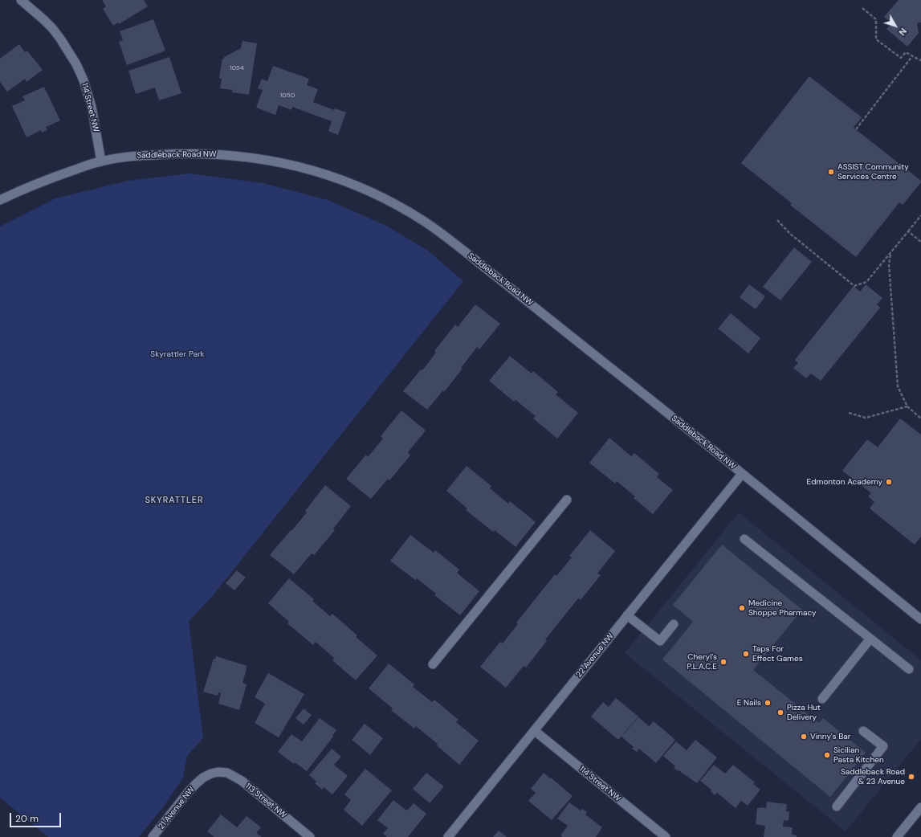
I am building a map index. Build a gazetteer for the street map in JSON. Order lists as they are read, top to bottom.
{
  "streets": {
    "street": [
      "114 Street NW",
      "Saddleback Road NW",
      "22 Avenue NW",
      "113 Street NW",
      "21 Avenue NW"
    ]
  },
  "crossings": [
    ["114 Street NW", "Saddleback Road NW"],
    ["114 Street NW", "22 Avenue NW"],
    ["Saddleback Road NW", "22 Avenue NW"],
    ["113 Street NW", "21 Avenue NW"]
  ],
  "districts": ["SKYRATTLER"],
  "parks": ["Skyrattler Park"],
  "places": [
    "ASSIST Community Services Centre",
    "Edmonton Academy",
    "Medicine Shoppe Pharmacy",
    "Taps For Effect Games",
    "Cheryl's P.L.A.C.E",
    "E Nails",
    "Pizza Hut Delivery",
    "Vinny's Bar",
    "Sicilian Pasta Kitchen",
    "Saddleback Road & 23 Avenue"
  ],
  "house_numbers": ["1054", "1050"],
  "scale_bar": "20 m",
  "north": "bottom right"
}
